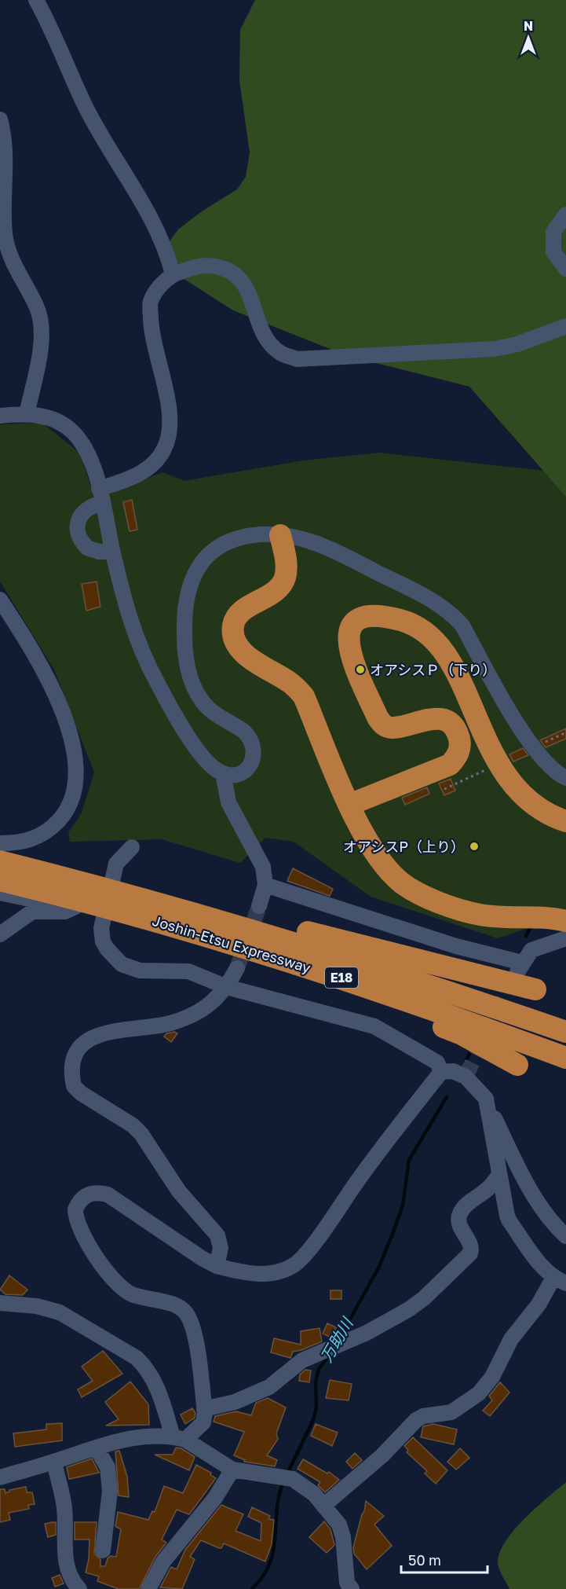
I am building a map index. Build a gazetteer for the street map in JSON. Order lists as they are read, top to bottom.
{
  "streets": {
    "highway": ["Joshin-Etsu Expressway", "E18"]
  },
  "water": ["万助川"],
  "places": ["オアシスＰ（下り）", "オアシスP（上り）"],
  "scale_bar": "50 m",
  "north": "top"
}
